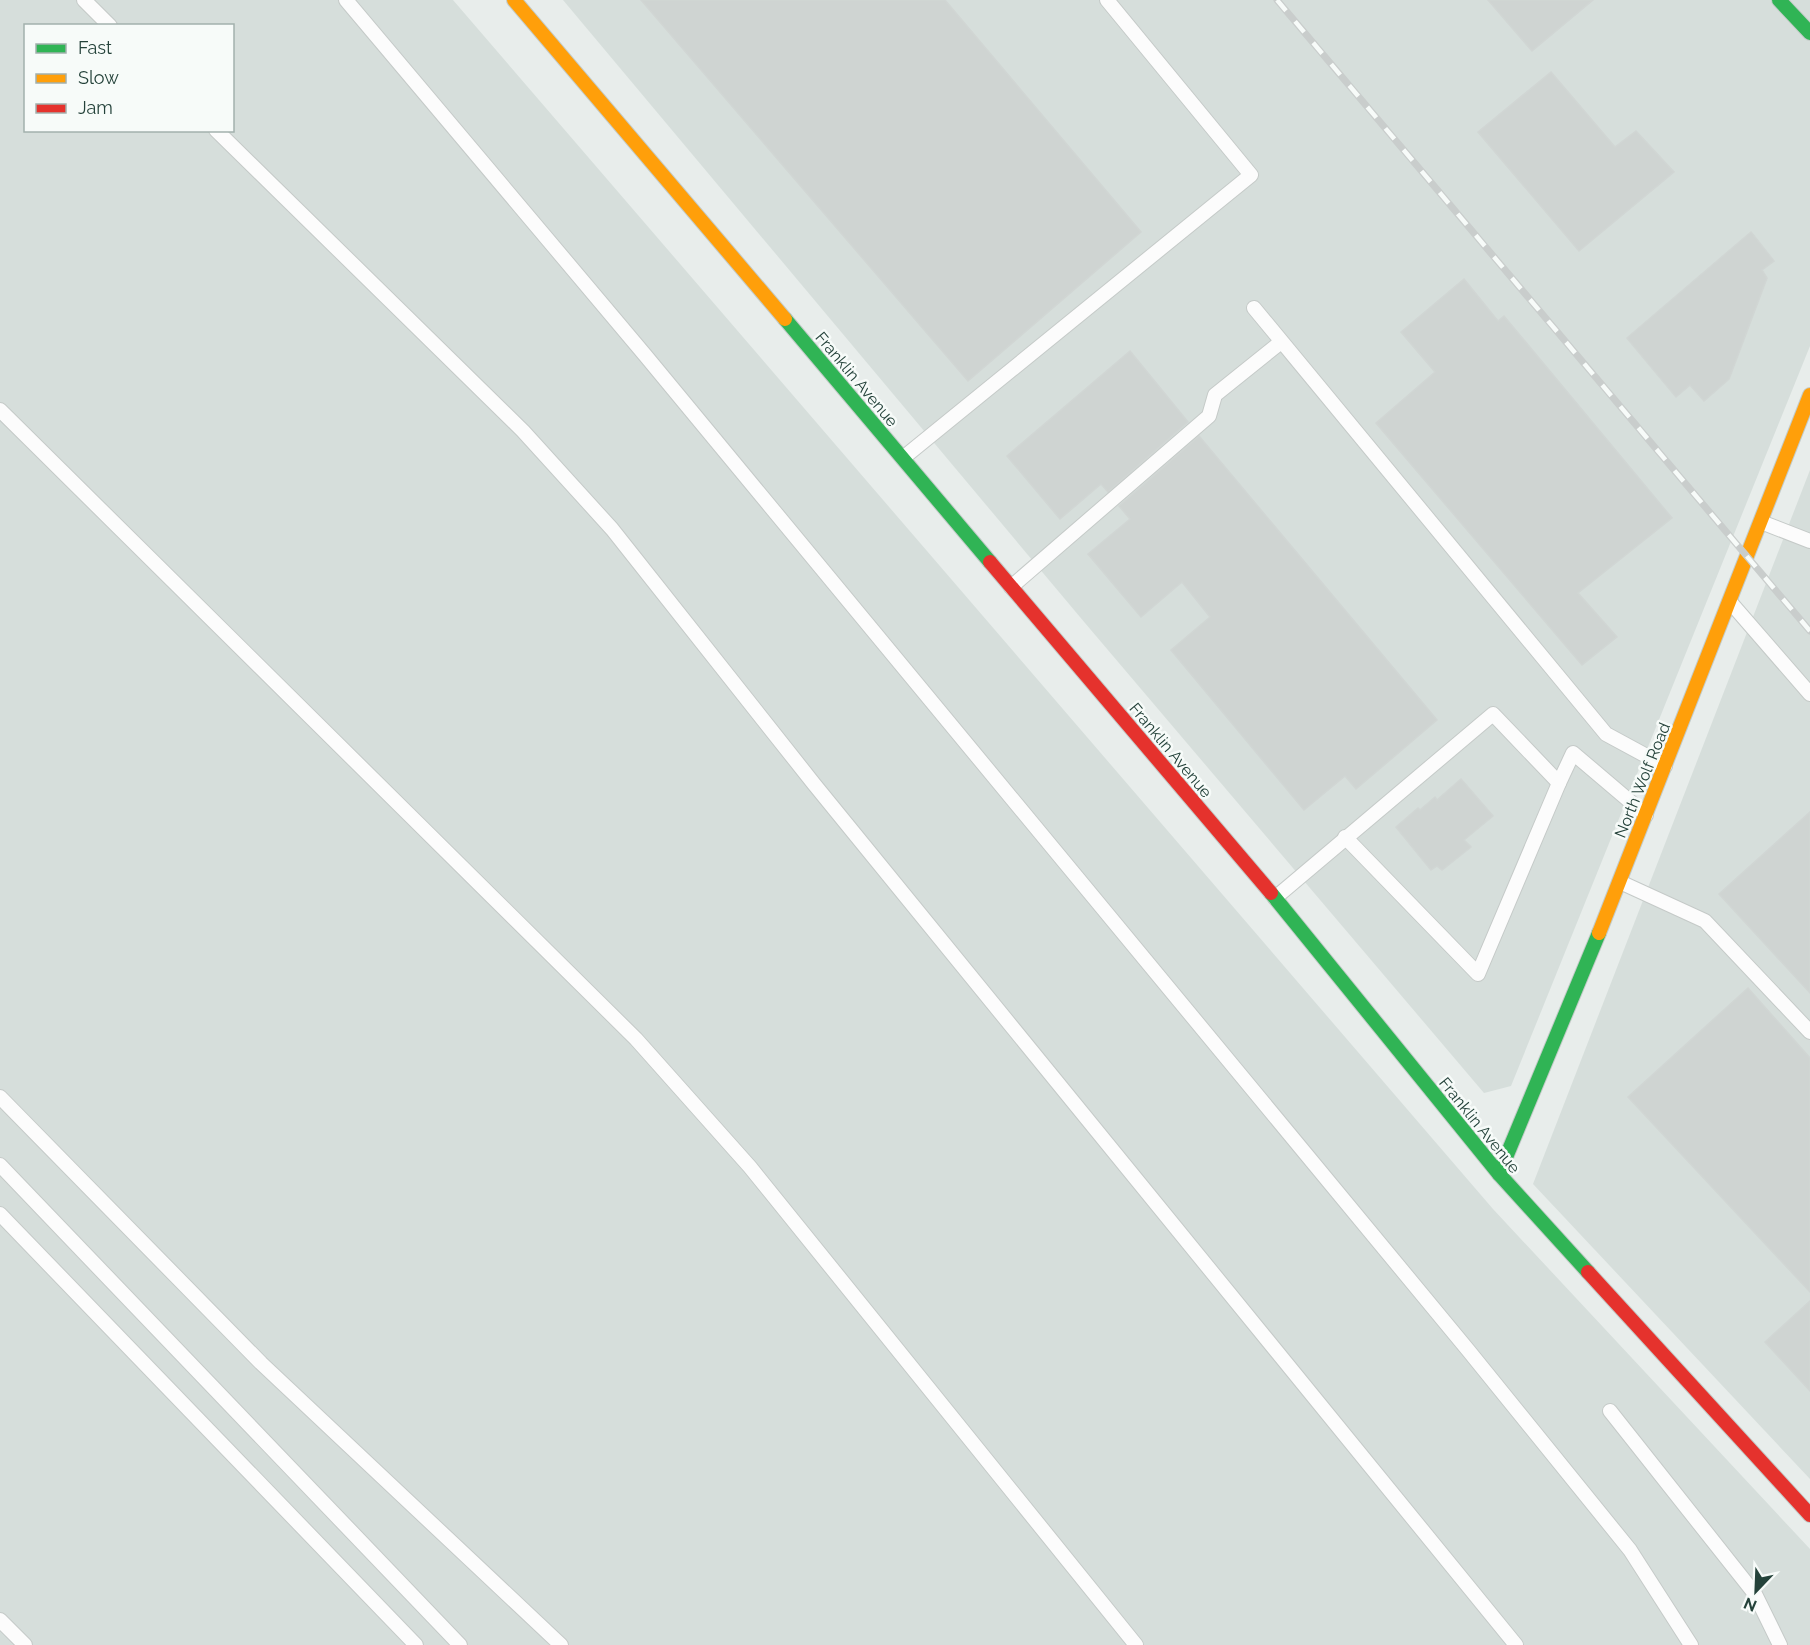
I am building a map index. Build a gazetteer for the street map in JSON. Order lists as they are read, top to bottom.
{
  "streets": {
    "main road": ["Franklin Avenue", "North Wolf Road"]
  },
  "crossings": [
    ["Franklin Avenue", "North Wolf Road"]
  ],
  "legend": ["Fast", "Slow", "Jam"],
  "north": "bottom left"
}
